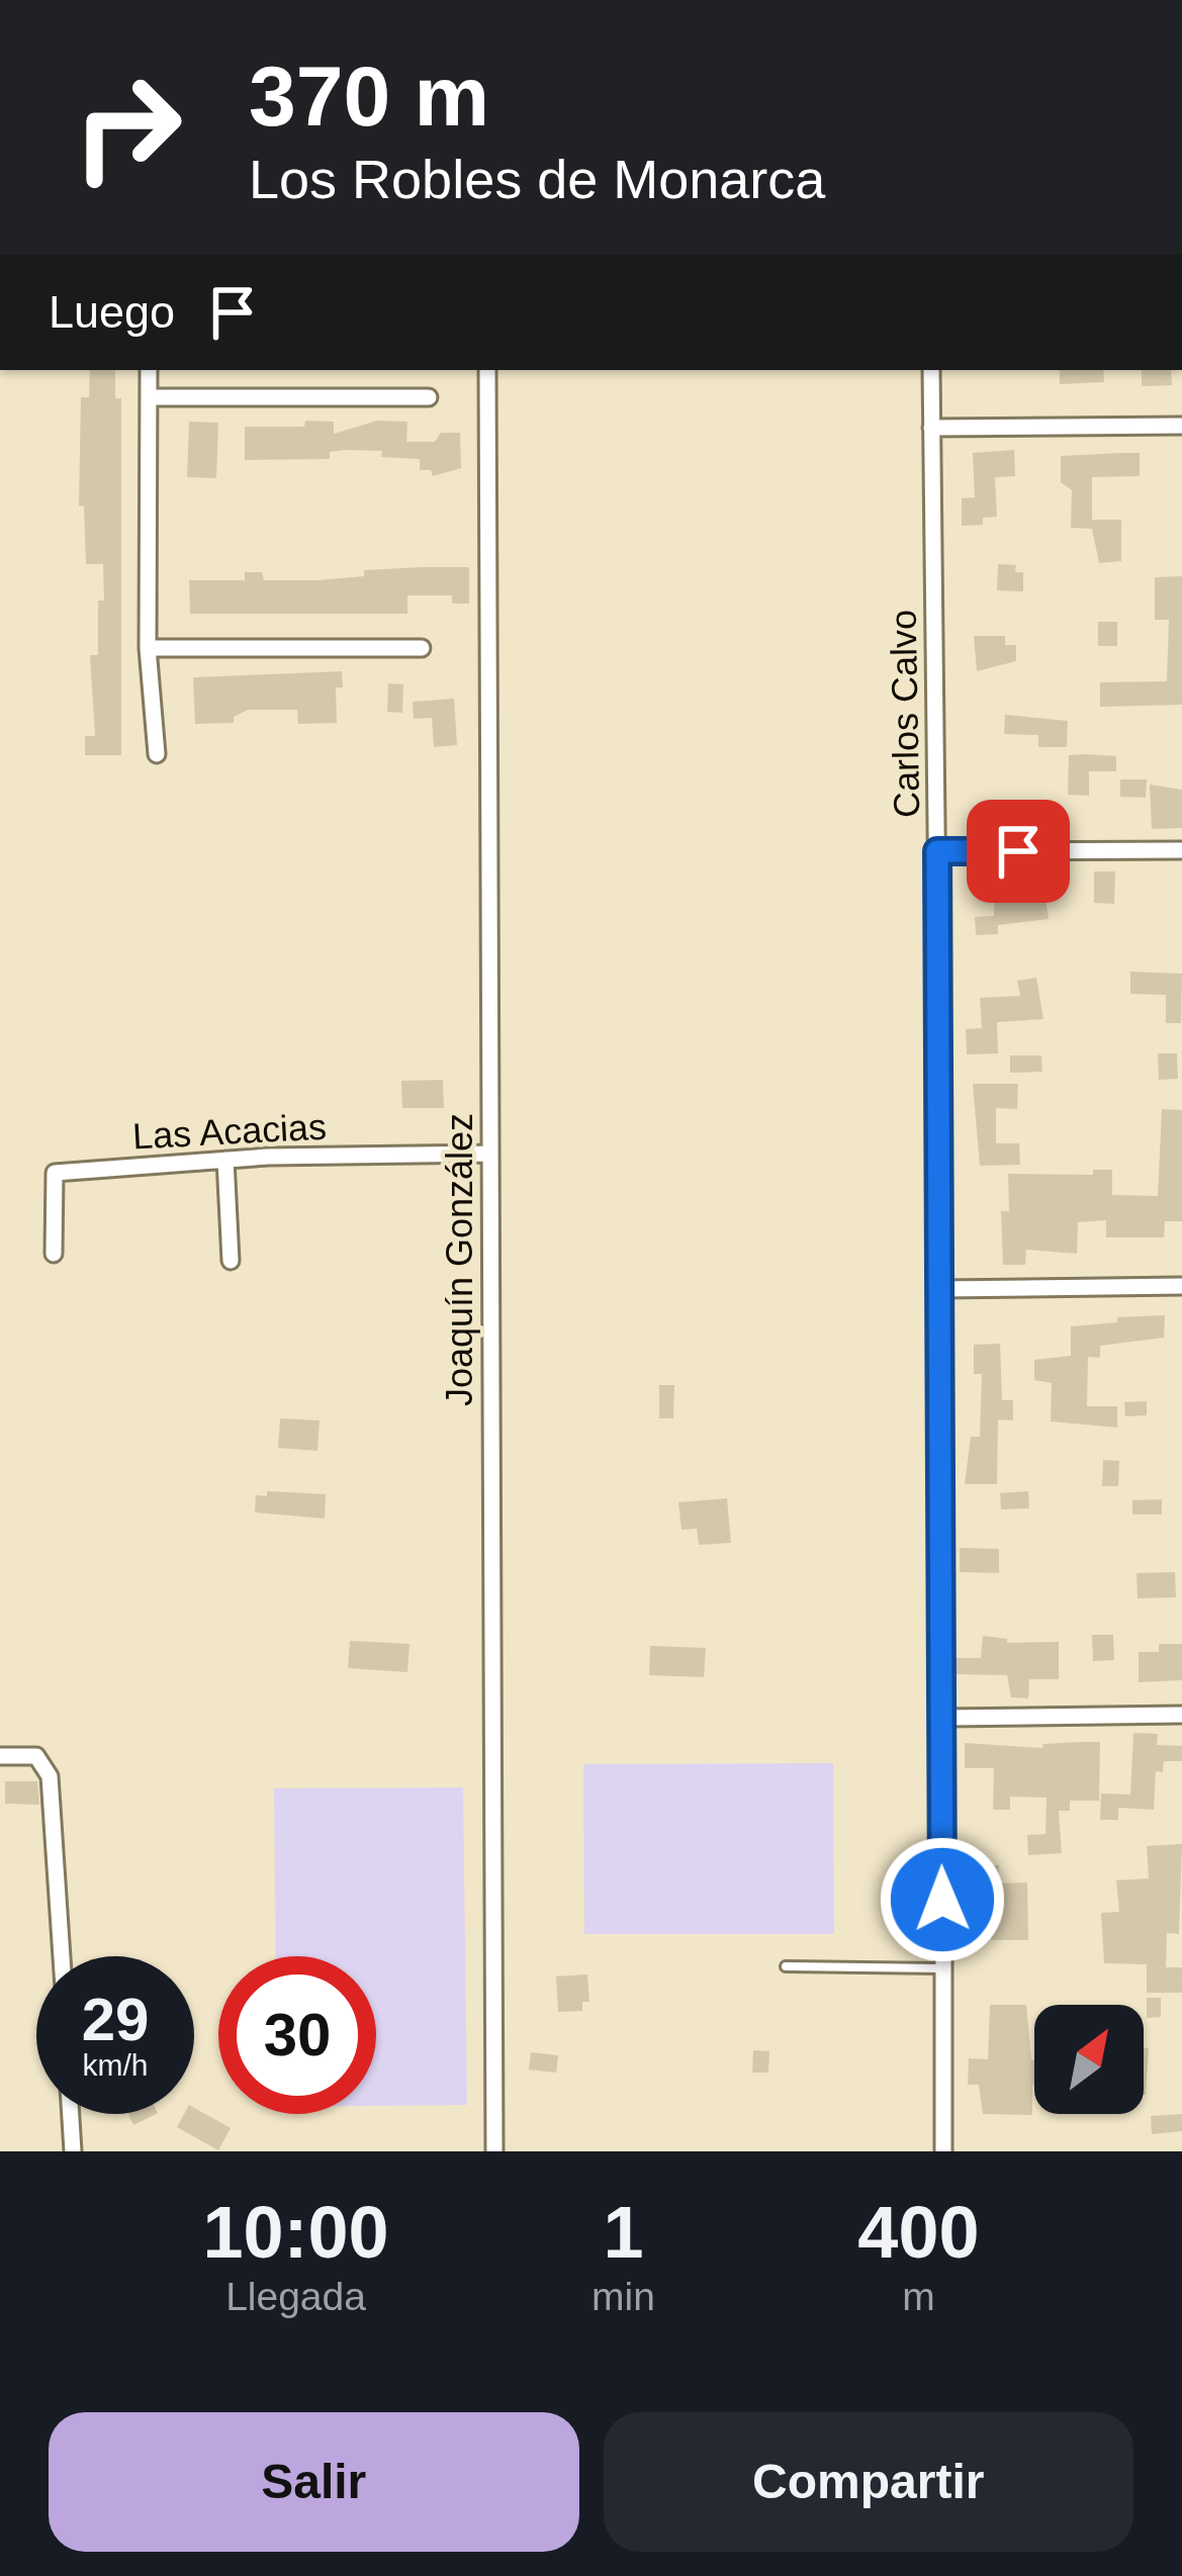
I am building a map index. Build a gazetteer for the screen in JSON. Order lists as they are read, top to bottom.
{
  "streets": {
    "street": ["Carlos Calvo", "Las Acacias", "Joaquín González"]
  },
  "crossings": [
    ["Las Acacias", "Joaquín González"]
  ],
  "north": "top right",
  "page": {
    "turn": ["370 m", "Los Robles de Monarca"],
    "then": "Luego",
    "speed": "29 km/h",
    "limit": "30",
    "eta": [
      "10:00",
      "Llegada",
      "1",
      "min",
      "400",
      "m"
    ],
    "buttons": ["Salir", "Compartir"]
  }
}
